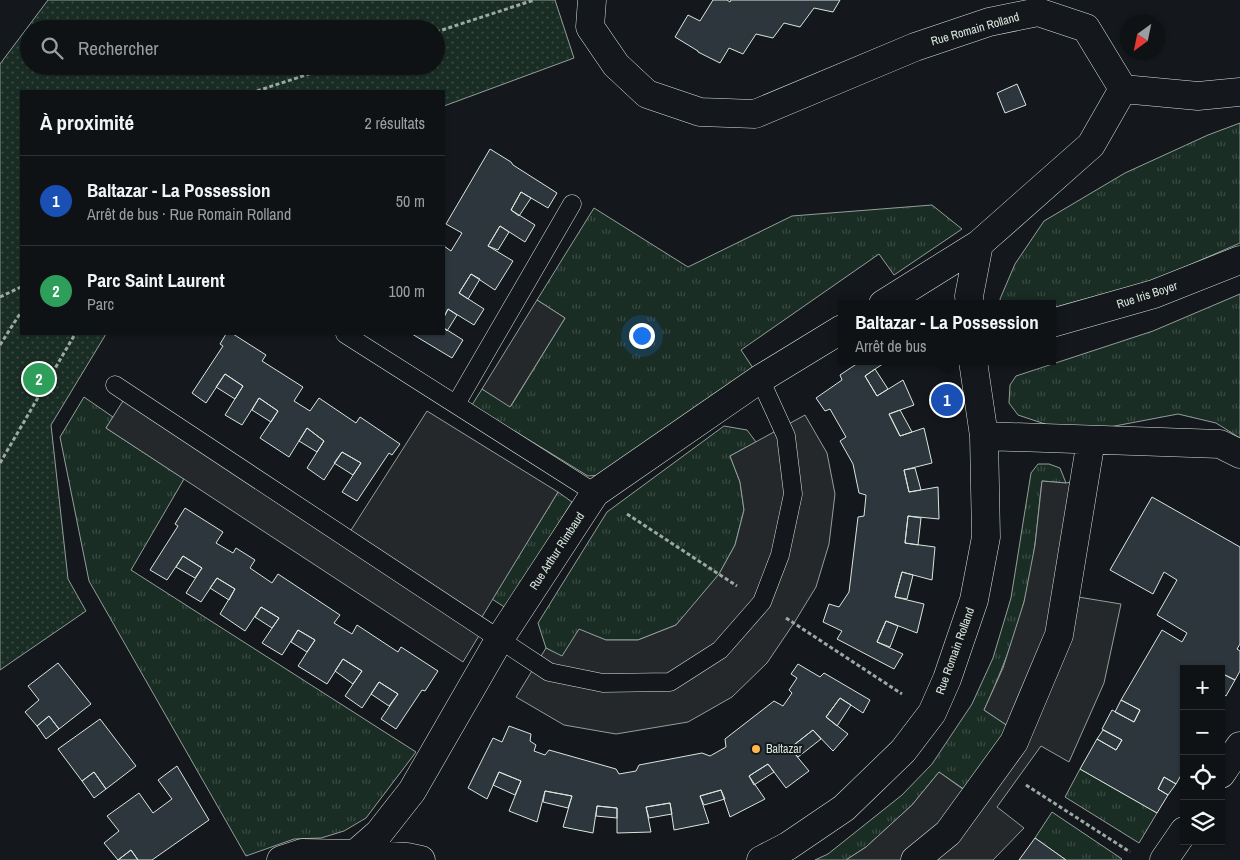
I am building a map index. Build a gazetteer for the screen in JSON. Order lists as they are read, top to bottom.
{
  "streets": {
    "street": ["Rue Romain Rolland", "Rue Iris Boyer", "Rue Arthur Rimbaud"]
  },
  "places": ["Baltazar"],
  "north": "bottom left",
  "page": {
    "search": "Rechercher",
    "heading": ["À proximité", "2 résultats"],
    "list": [
      {
        "mark": "1",
        "name": "Baltazar - La Possession",
        "note": "Arrêt de bus · Rue Romain Rolland",
        "value": "50 m"
      },
      {
        "mark": "2",
        "name": "Parc Saint Laurent",
        "note": "Parc",
        "value": "100 m"
      }
    ],
    "popup": ["Baltazar - La Possession", "Arrêt de bus"],
    "pins": ["2", "1"],
    "map_buttons": ["+", "−"]
  }
}
